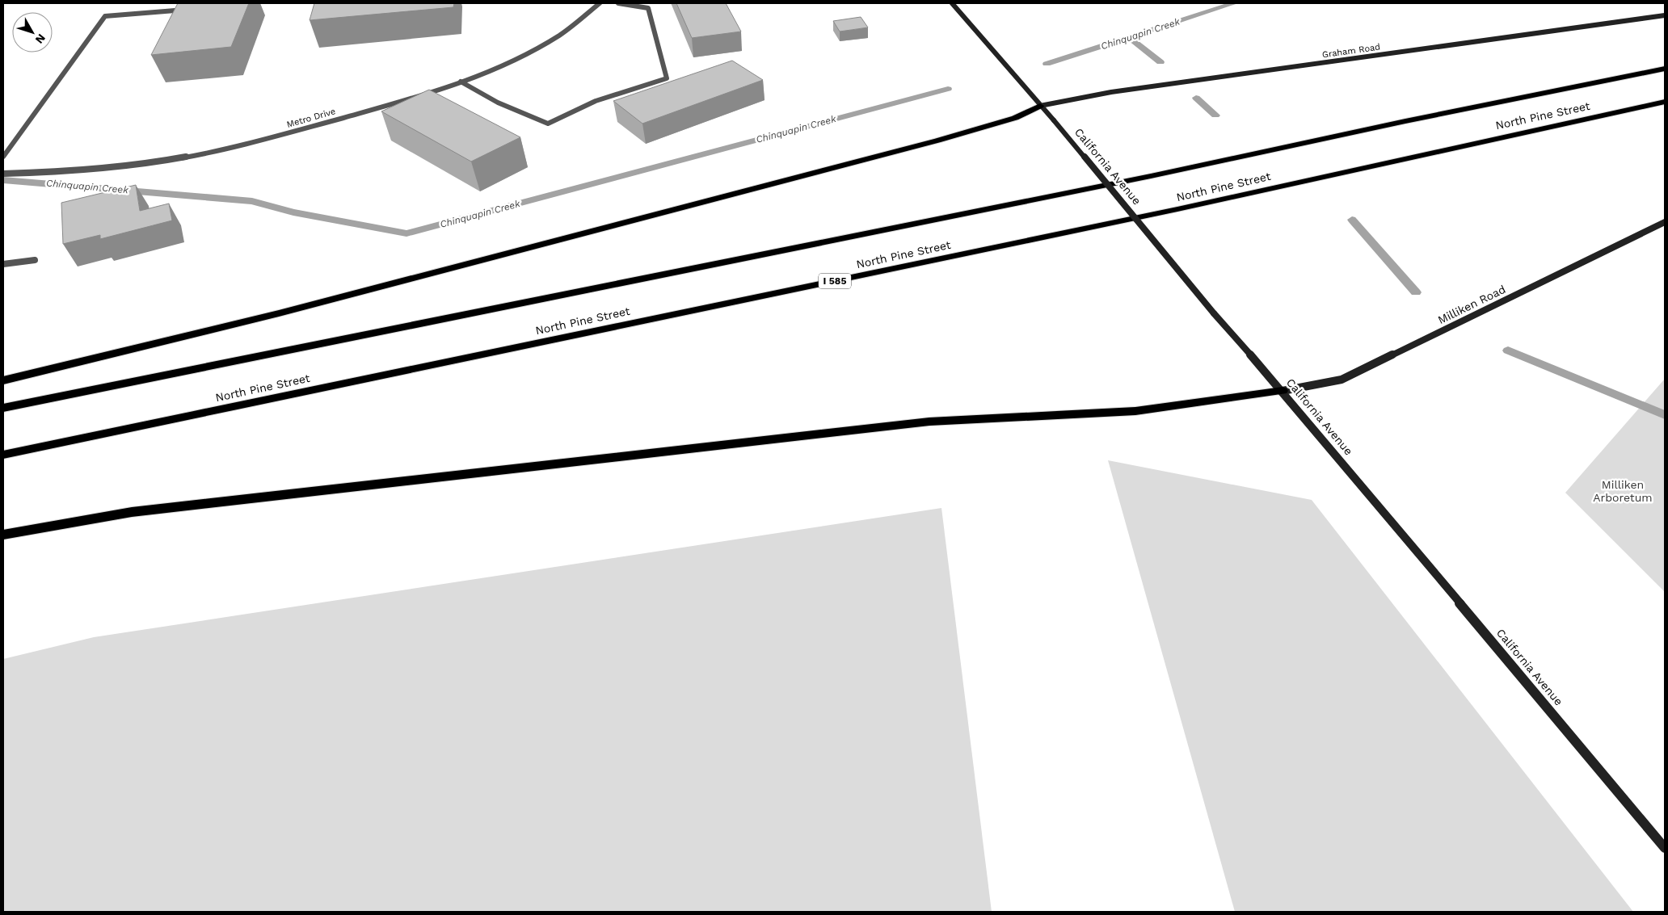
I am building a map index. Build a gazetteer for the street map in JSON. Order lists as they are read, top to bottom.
{
  "streets": {
    "highway": ["North Pine Street", "I 585"],
    "street": [
      "Graham Road",
      "Metro Drive",
      "California Avenue",
      "Milliken Road"
    ]
  },
  "crossings": [
    ["Graham Road", "California Avenue"],
    ["California Avenue", "Milliken Road"]
  ],
  "water": ["Chinquapin Creek"],
  "parks": ["Milliken Arboretum"],
  "north": "bottom right"
}
